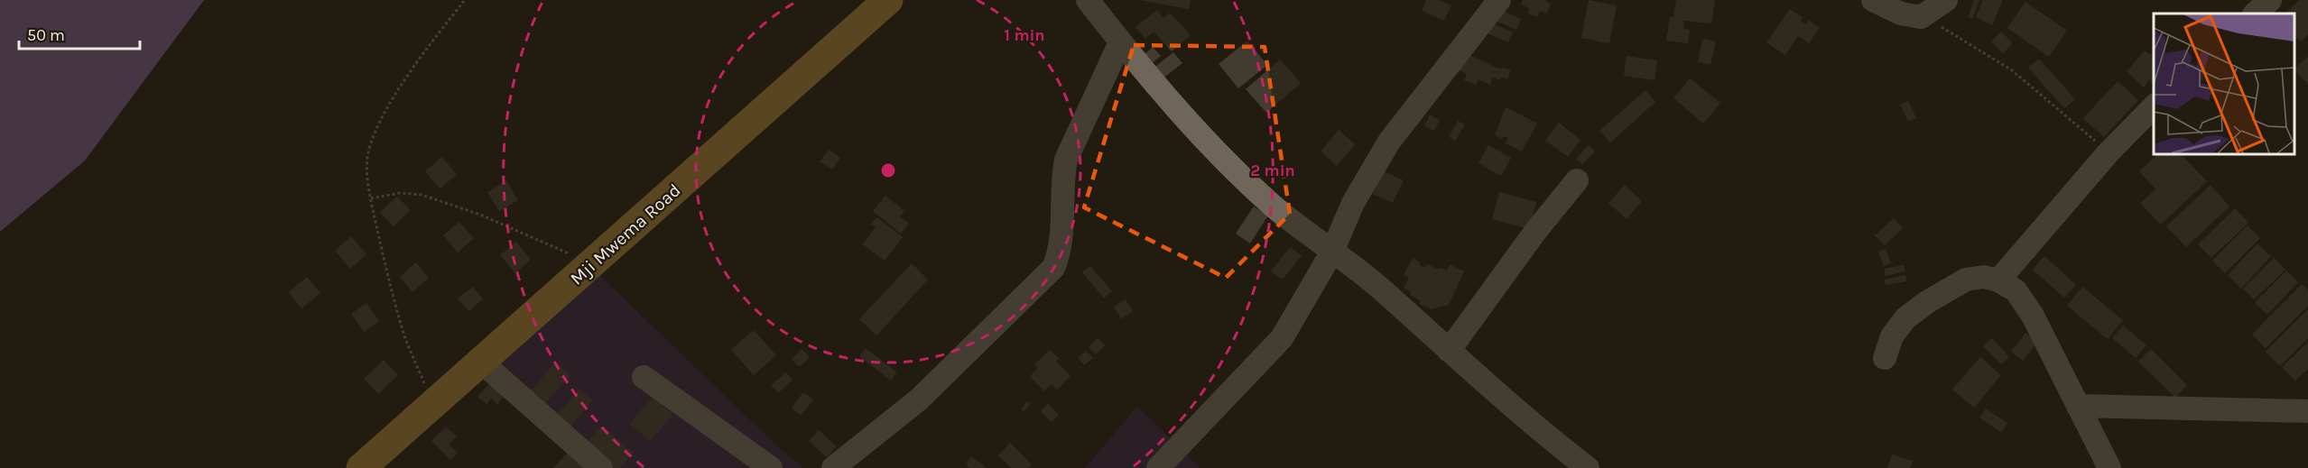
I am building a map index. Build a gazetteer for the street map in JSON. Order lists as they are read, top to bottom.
{
  "streets": {
    "main road": ["Mji Mwema Road"]
  },
  "scale_bar": "50 m",
  "rings": ["1 min", "2 min"]
}
